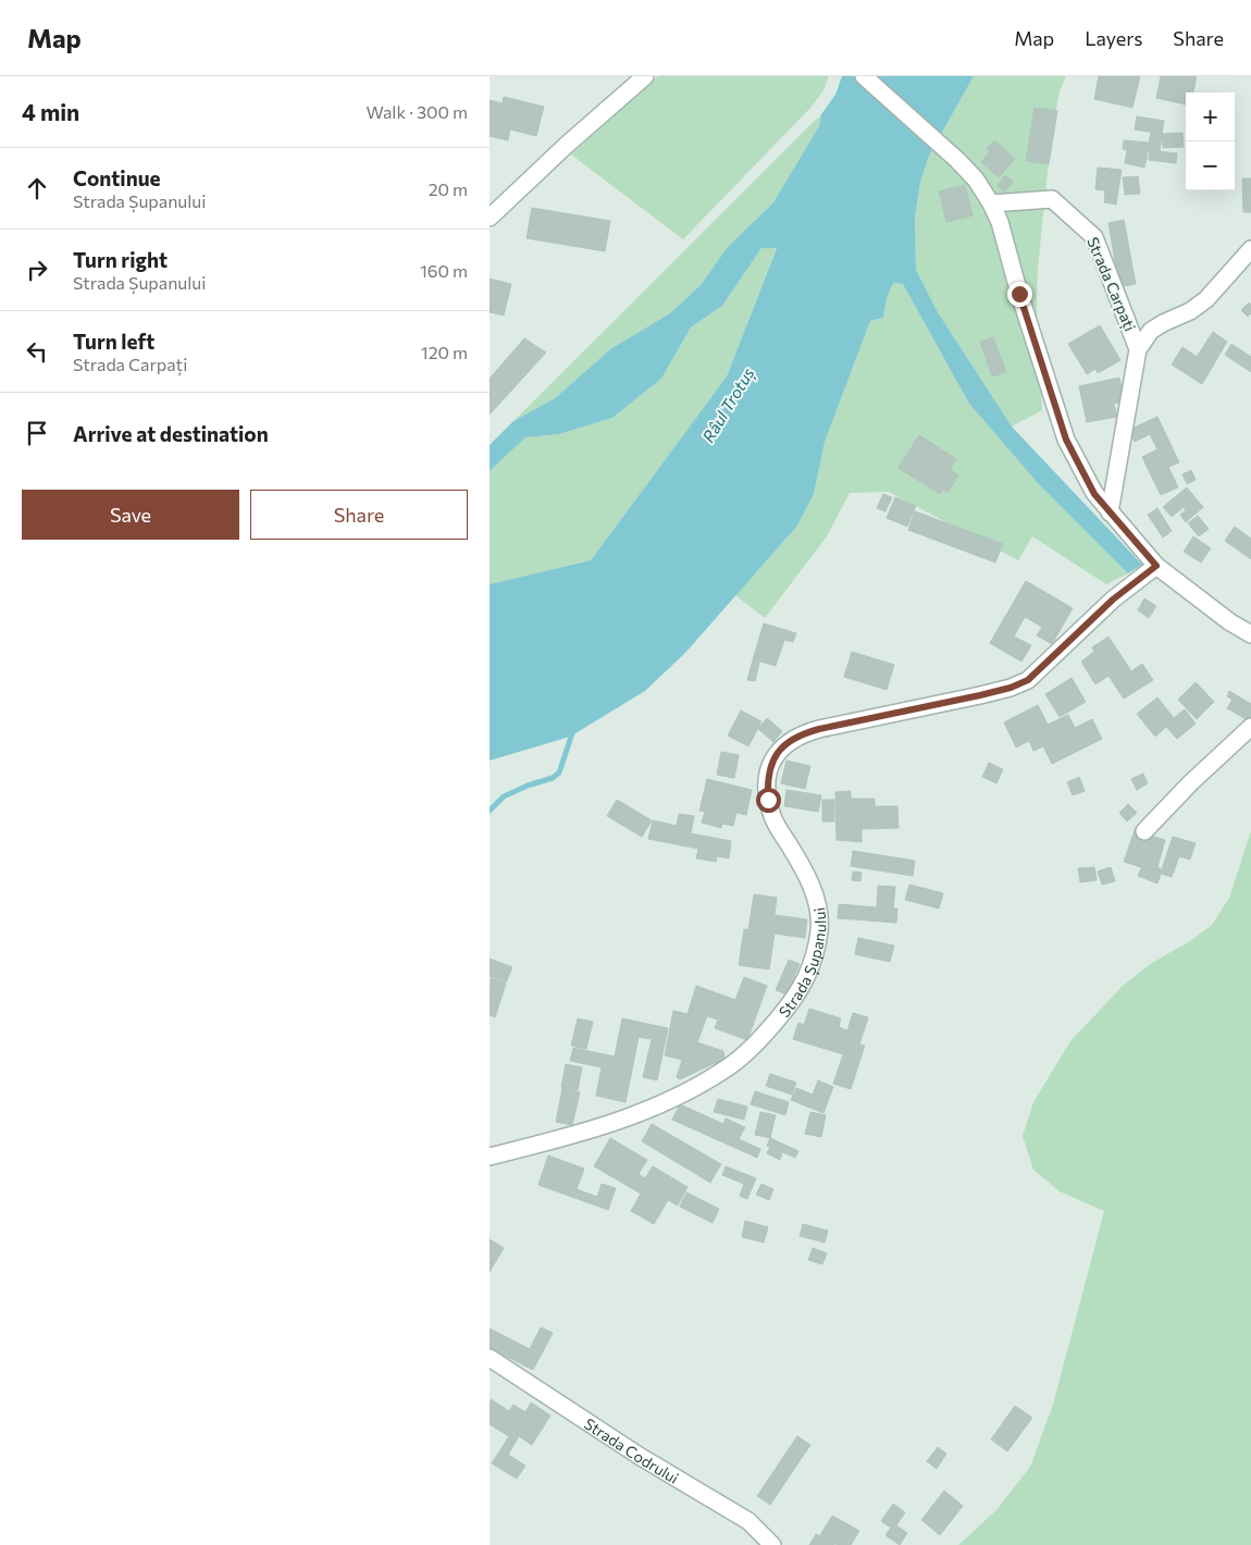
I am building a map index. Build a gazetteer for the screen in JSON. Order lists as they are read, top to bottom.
{
  "streets": {
    "street": ["Strada Carpați", "Strada Șupanului", "Strada Codrului"]
  },
  "water": ["Râul Trotuș"],
  "page": {
    "header": "Map",
    "nav": ["Map", "Layers", "Share"],
    "heading": ["4 min", "Walk · 300 m"],
    "map_buttons": ["+", "−"],
    "list": [
      ["Continue", "Strada Șupanului", "20 m"],
      ["Turn right", "Strada Șupanului", "160 m"],
      ["Turn left", "Strada Carpați", "120 m"],
      "Arrive at destination"
    ],
    "buttons": ["Save", "Share"]
  }
}
